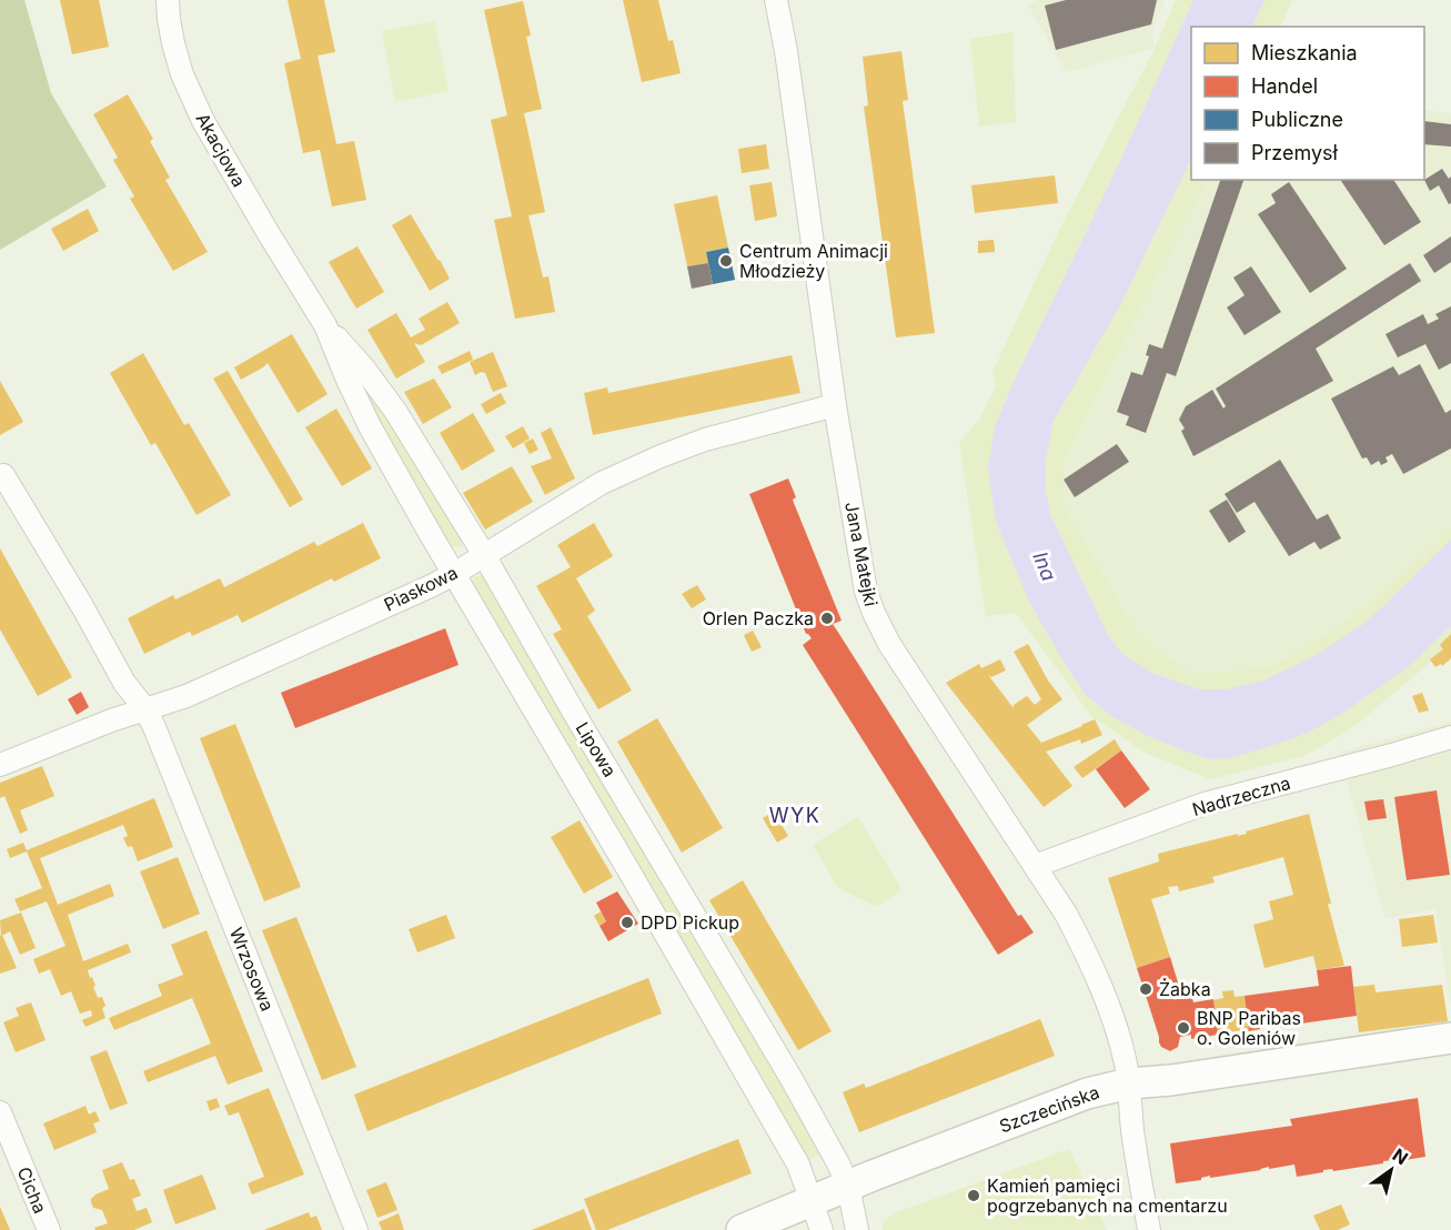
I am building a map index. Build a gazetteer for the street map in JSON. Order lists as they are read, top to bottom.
{
  "streets": {
    "street": [
      "Akacjowa",
      "Jana Matejki",
      "Piaskowa",
      "Lipowa",
      "Nadrzeczna",
      "Wrzosowa",
      "Szczecińska",
      "Cicha"
    ]
  },
  "crossings": [
    ["Akacjowa", "Lipowa"],
    ["Jana Matejki", "Piaskowa"],
    ["Jana Matejki", "Nadrzeczna"],
    ["Jana Matejki", "Szczecińska"],
    ["Piaskowa", "Lipowa"],
    ["Piaskowa", "Wrzosowa"],
    ["Lipowa", "Szczecińska"]
  ],
  "districts": ["WYK"],
  "water": ["Ina"],
  "places": [
    "Centrum Animacji Młodzieży",
    "Orlen Paczka",
    "DPD Pickup",
    "Żabka",
    "BNP Paribas o. Goleniów",
    "Kamień pamięci pogrzebanych na cmentarzu"
  ],
  "legend": [
    "Mieszkania",
    "Handel",
    "Publiczne",
    "Przemysł"
  ],
  "north": "top right"
}
